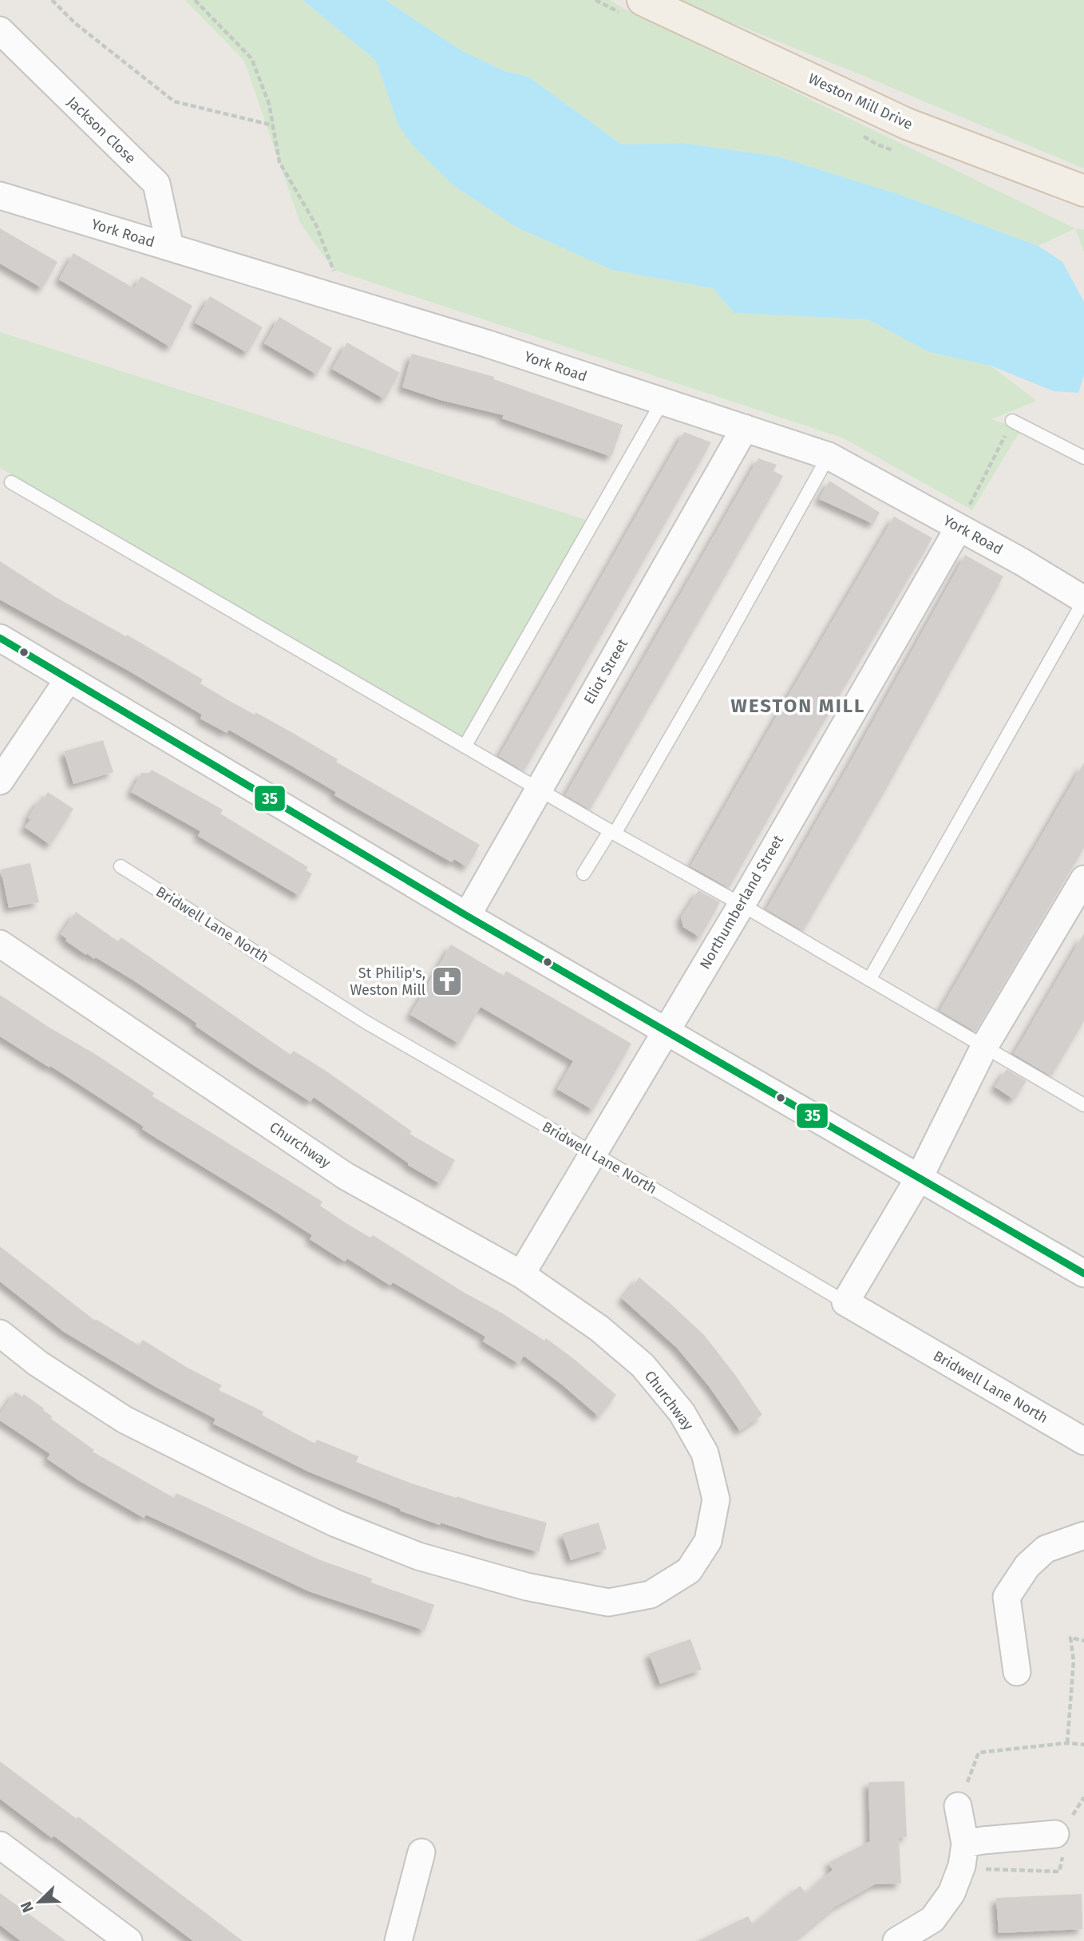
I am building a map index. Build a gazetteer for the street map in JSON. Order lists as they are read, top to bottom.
{
  "streets": {
    "main road": ["Weston Mill Drive"],
    "street": [
      "Jackson Close",
      "York Road",
      "Eliot Street",
      "Northumberland Street",
      "Bridwell Lane North",
      "Churchway"
    ]
  },
  "crossings": [
    ["Jackson Close", "York Road"],
    ["York Road", "Eliot Street"],
    ["York Road", "Northumberland Street"],
    ["Northumberland Street", "Bridwell Lane North"],
    ["Northumberland Street", "Churchway"]
  ],
  "districts": ["WESTON MILL"],
  "places": {
    "church": ["St Philip's, Weston Mill"]
  },
  "lines": ["transit line 35"],
  "north": "bottom left"
}
